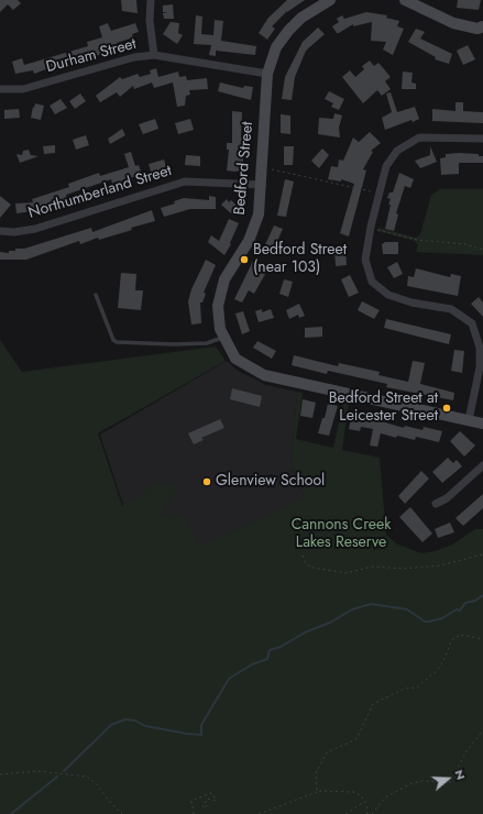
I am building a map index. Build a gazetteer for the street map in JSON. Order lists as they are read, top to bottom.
{
  "streets": {
    "street": ["Durham Street", "Bedford Street", "Northumberland Street"]
  },
  "crossings": [
    ["Durham Street", "Bedford Street"],
    ["Bedford Street", "Northumberland Street"]
  ],
  "parks": ["Cannons Creek Lakes Reserve"],
  "places": ["Bedford Street (near 103)", "Bedford Street at Leicester Street", "Glenview School"],
  "north": "right"
}
